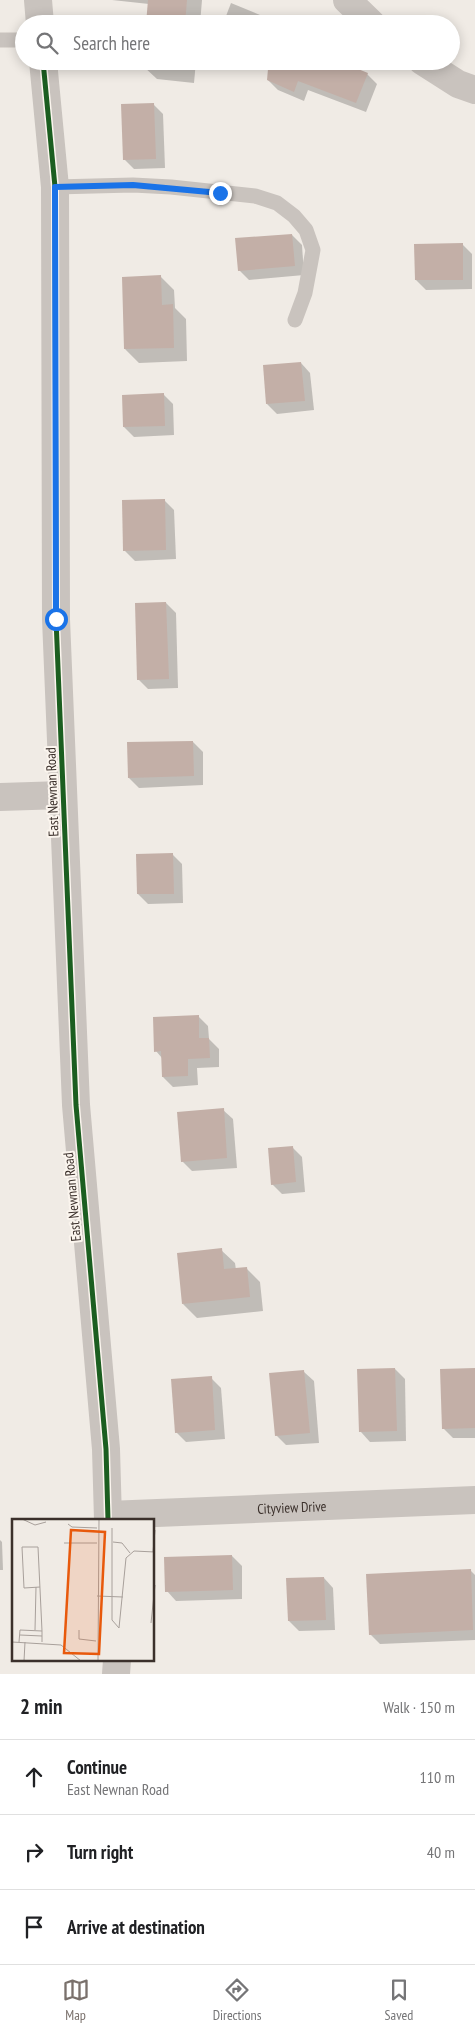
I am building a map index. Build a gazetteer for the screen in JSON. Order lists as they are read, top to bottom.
{
  "streets": {
    "street": ["East Newnan Road", "Cityview Drive"]
  },
  "crossings": [
    ["East Newnan Road", "Cityview Drive"]
  ],
  "page": {
    "search": "Search here",
    "heading": ["2 min", "Walk · 150 m"],
    "list": [
      ["Continue", "East Newnan Road", "110 m"],
      ["Turn right", "40 m"],
      "Arrive at destination"
    ],
    "nav": ["Map", "Directions", "Saved"]
  }
}
